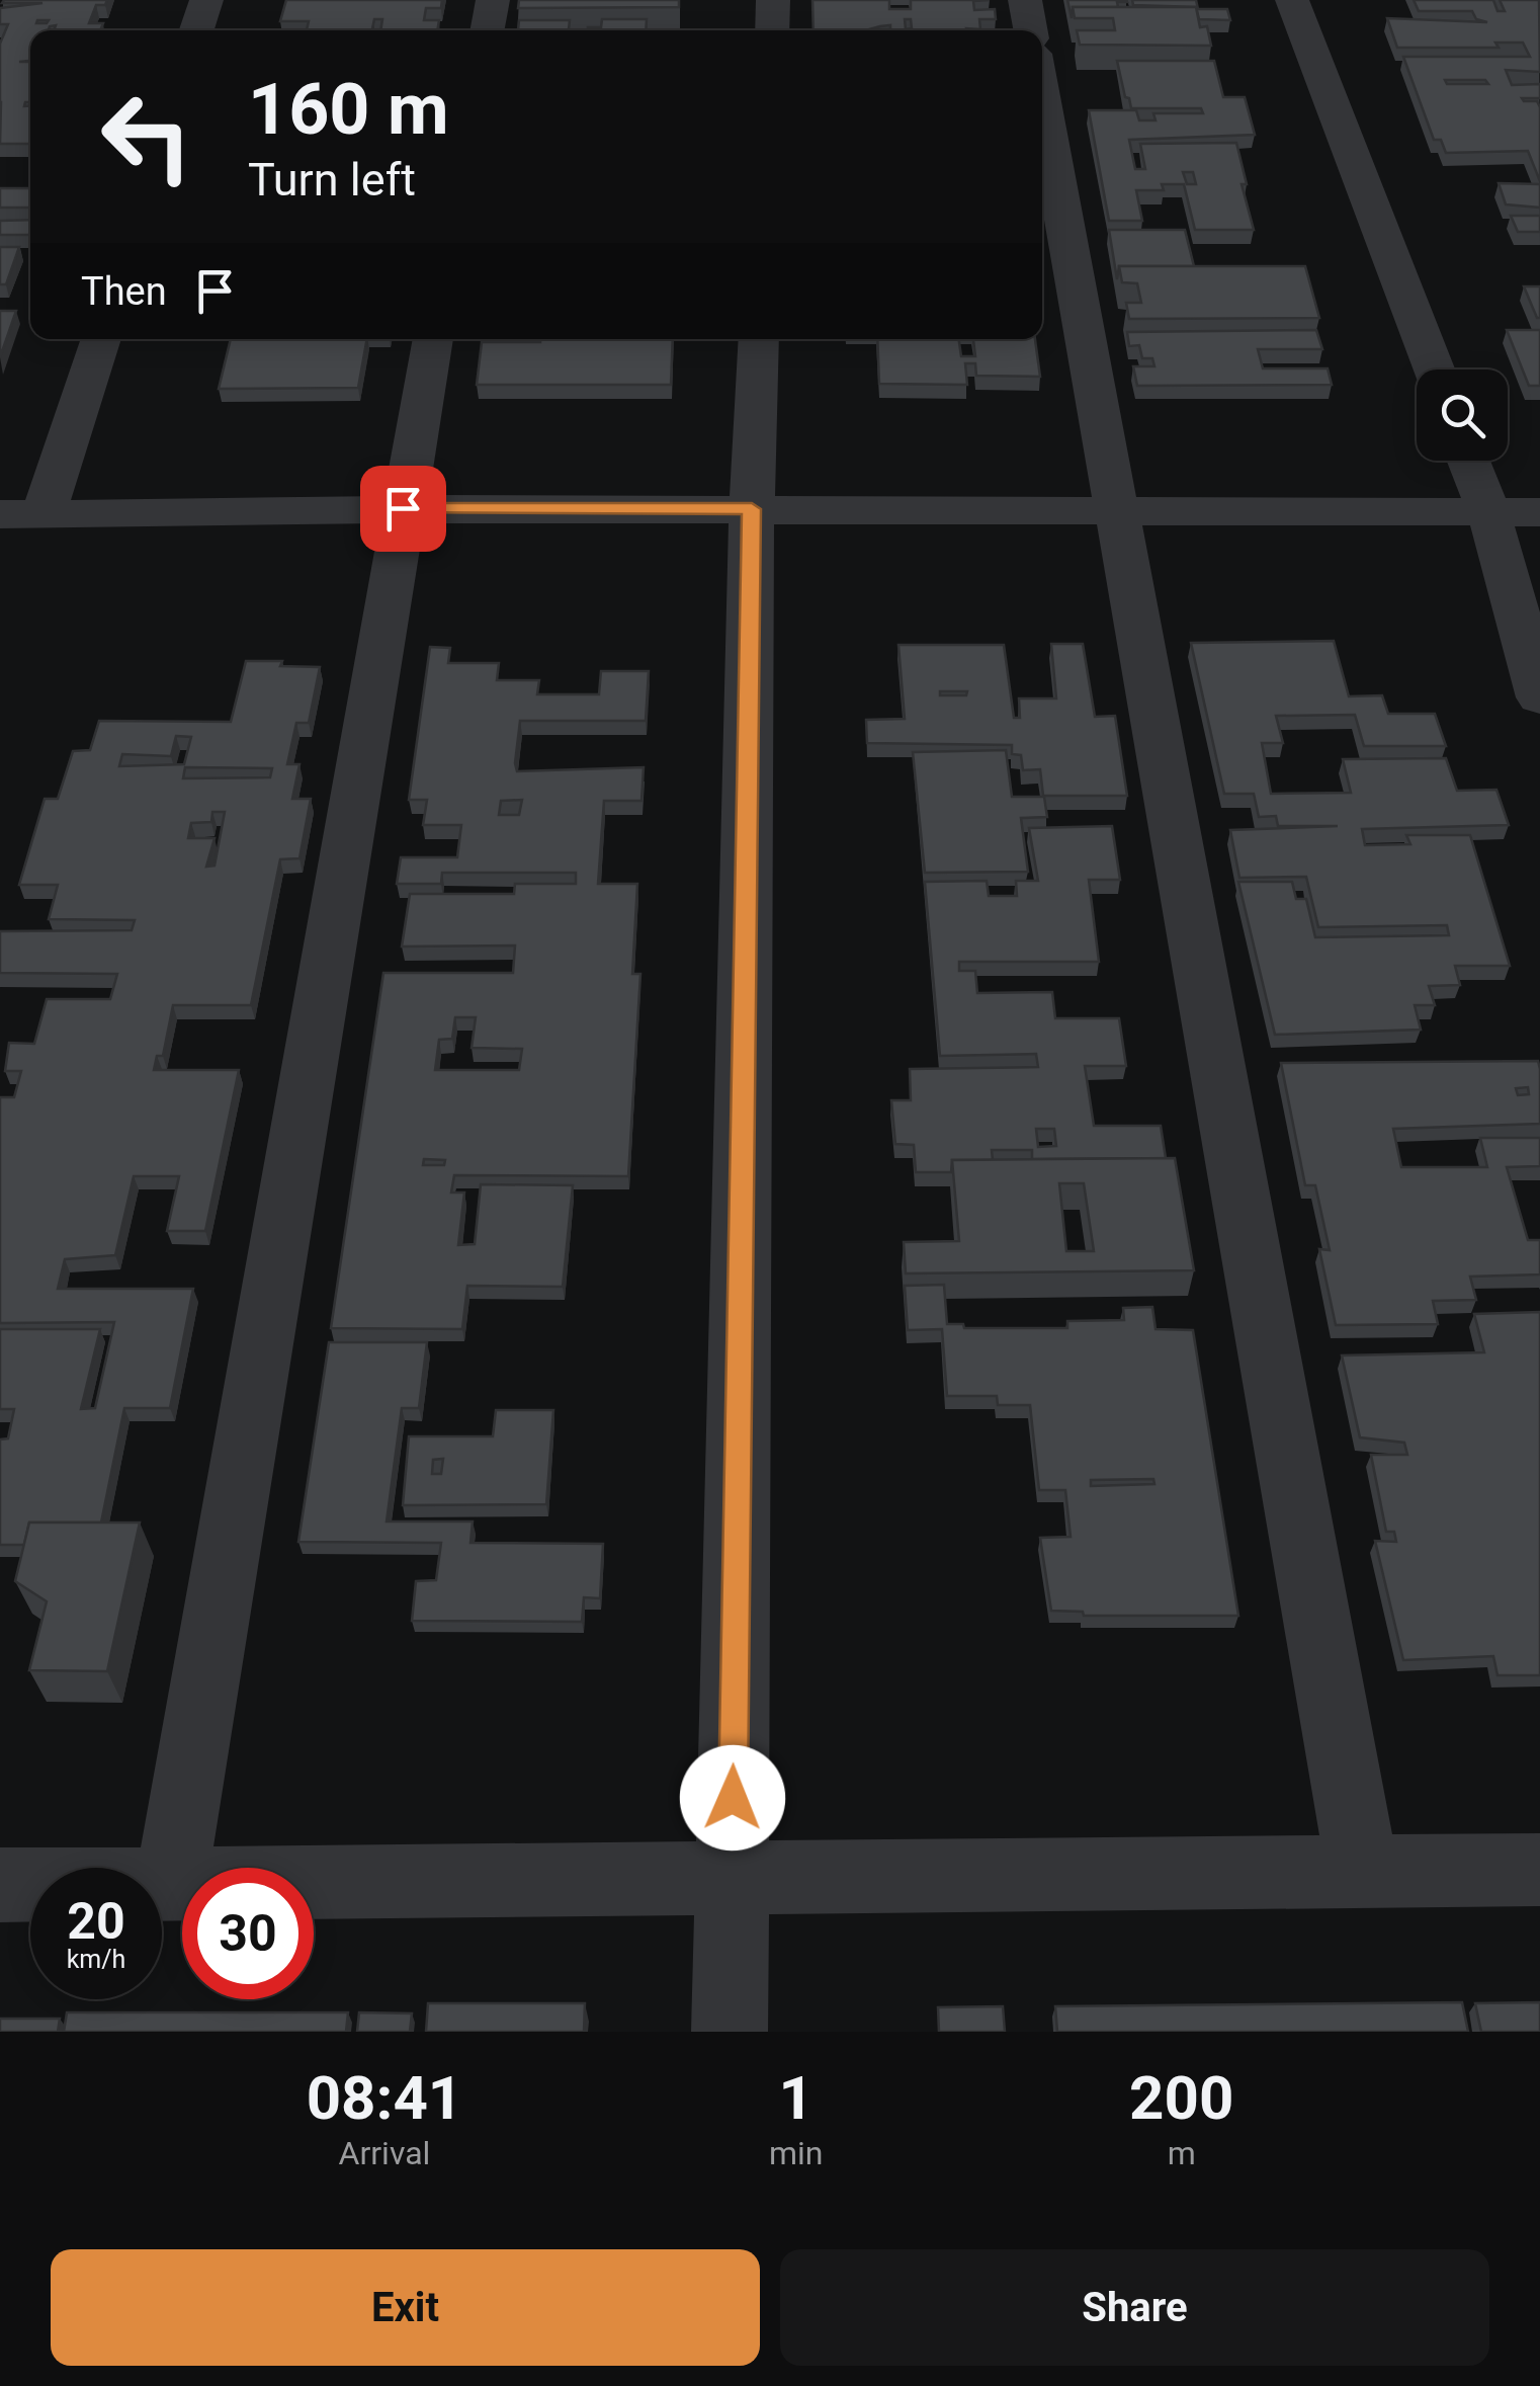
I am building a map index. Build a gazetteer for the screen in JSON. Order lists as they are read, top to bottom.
{
  "page": {
    "turn": ["160 m", "Turn left"],
    "then": "Then",
    "speed": "20 km/h",
    "limit": "30",
    "eta": [
      "08:41",
      "Arrival",
      "1",
      "min",
      "200",
      "m"
    ],
    "buttons": ["Exit", "Share"]
  }
}
